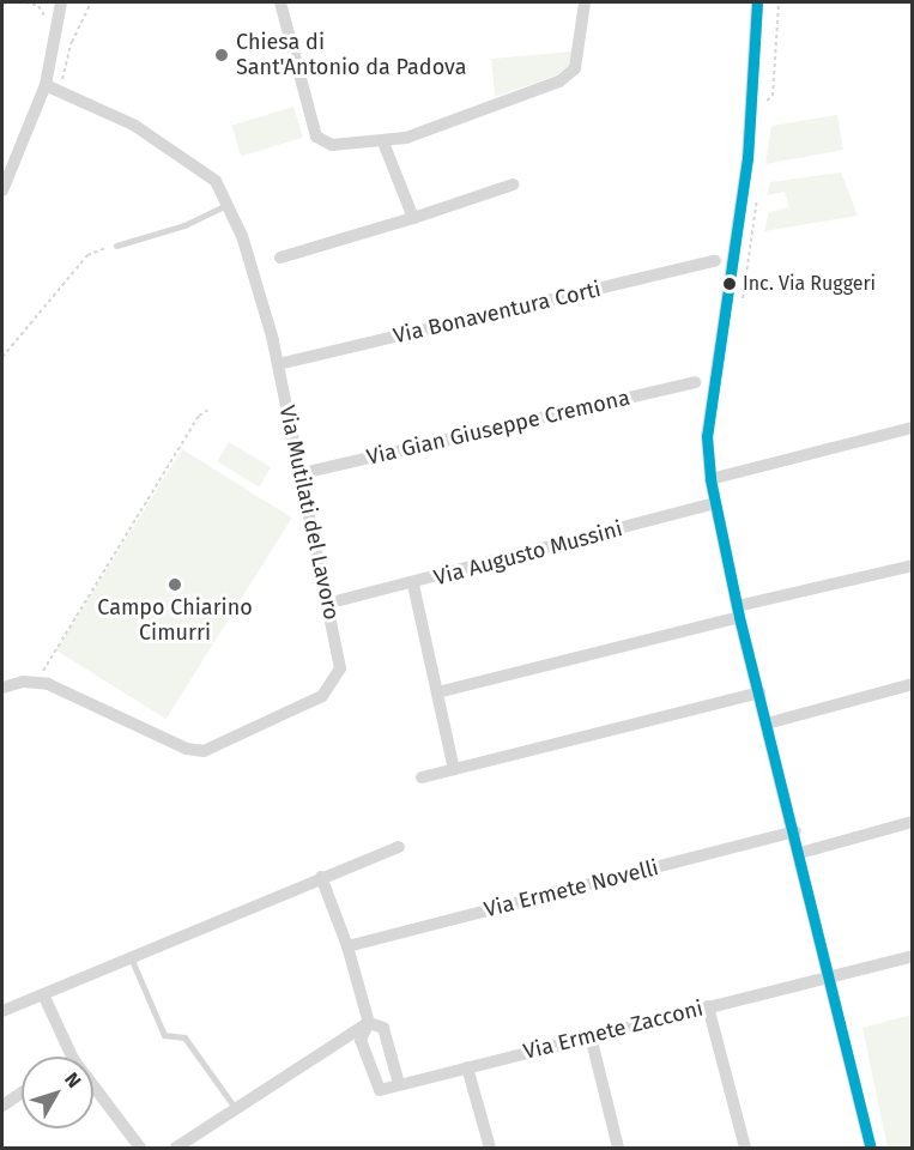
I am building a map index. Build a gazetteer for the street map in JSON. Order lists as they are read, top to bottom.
{
  "streets": {
    "street": [
      "Via Bonaventura Corti",
      "Via Gian Giuseppe Cremona",
      "Via Mutilati del Lavoro",
      "Via Augusto Mussini",
      "Via Ermete Novelli",
      "Via Ermete Zacconi"
    ]
  },
  "crossings": [
    ["Via Bonaventura Corti", "Via Mutilati del Lavoro"],
    ["Via Gian Giuseppe Cremona", "Via Mutilati del Lavoro"]
  ],
  "places": ["Chiesa di Sant'Antonio da Padova", "Inc. Via Ruggeri", "Campo Chiarino Cimurri"],
  "north": "top right"
}
